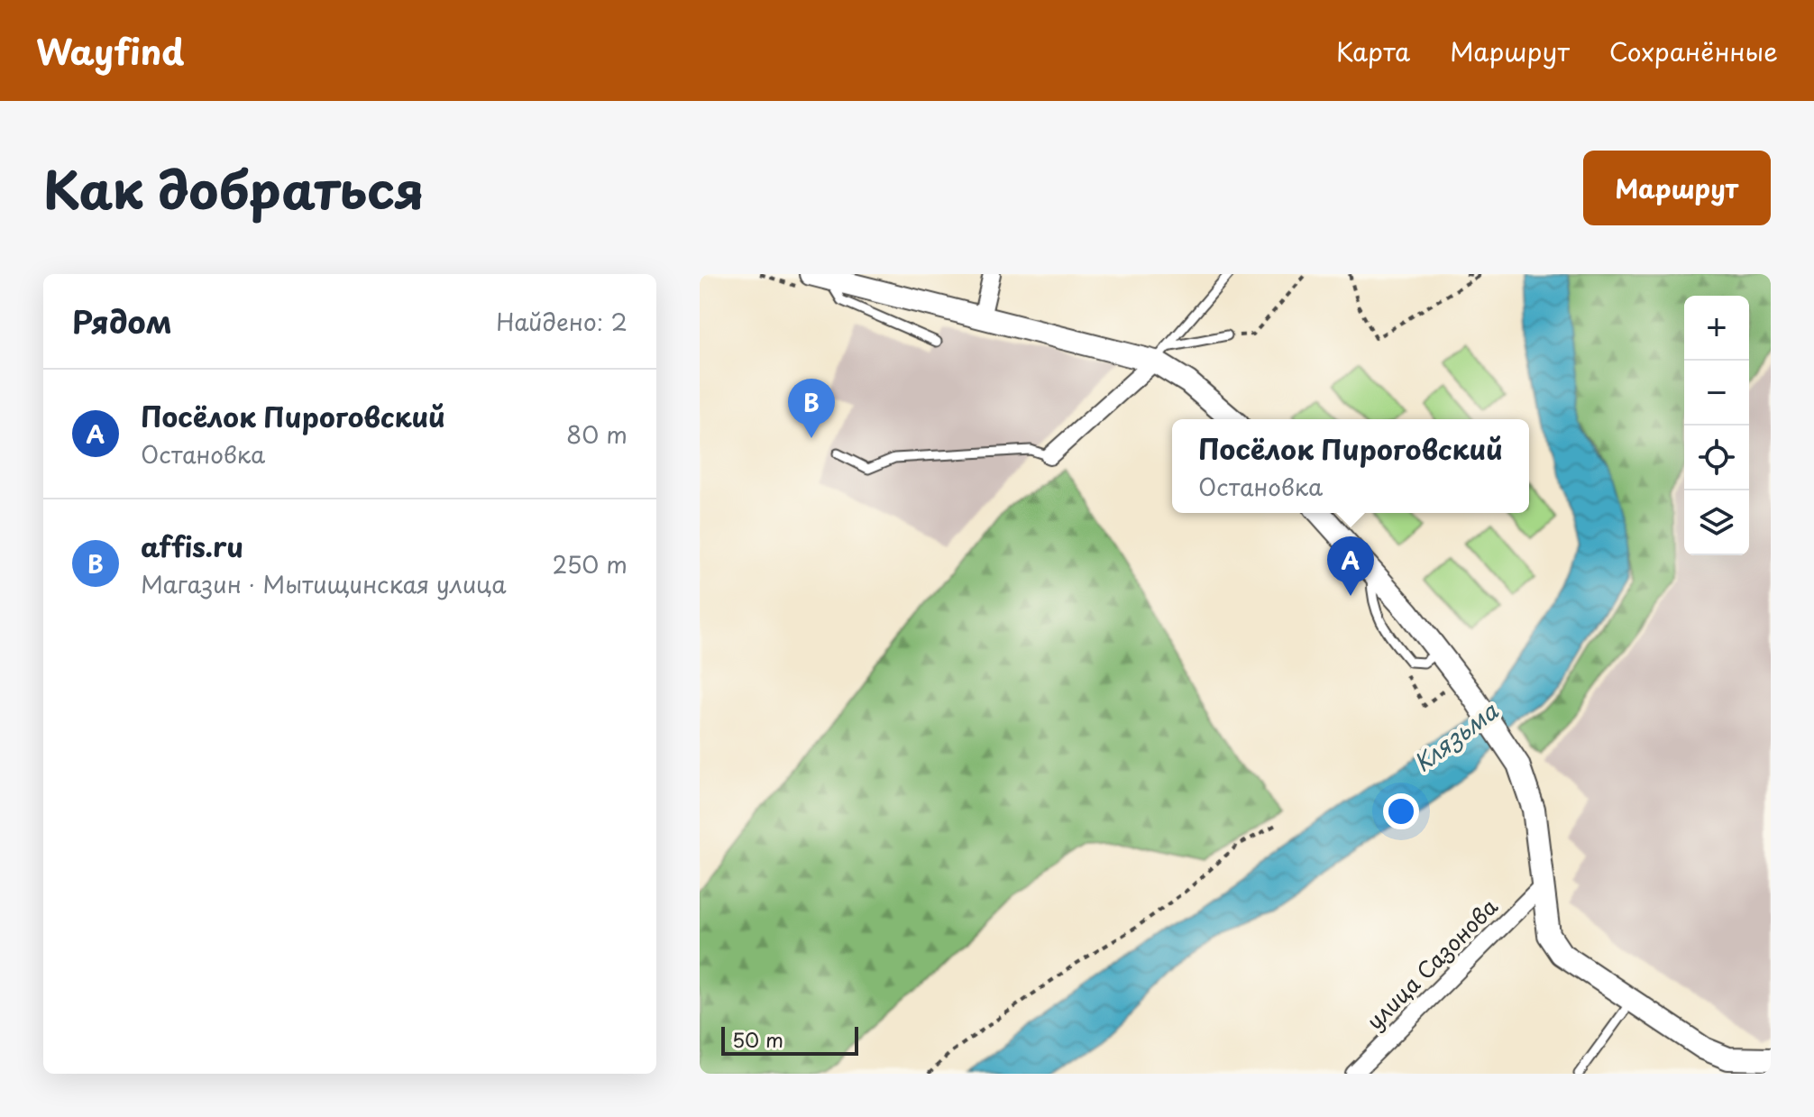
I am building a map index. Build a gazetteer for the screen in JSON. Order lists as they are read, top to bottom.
{
  "streets": {
    "street": ["улица Сазонова"]
  },
  "water": ["Клязьма"],
  "scale_bar": "50 m",
  "page": {
    "header": "Wayfind",
    "nav": ["Карта", "Маршрут", "Сохранённые"],
    "title": "Как добраться",
    "buttons": "Маршрут",
    "heading": ["Рядом", "Найдено: 2"],
    "map_buttons": ["+", "−"],
    "list": [
      {
        "mark": "A",
        "name": "Посёлок Пироговский",
        "note": "Остановка",
        "value": "80 m"
      },
      {
        "mark": "B",
        "name": "affis.ru",
        "note": "Магазин · Мытищинская улица",
        "value": "250 m"
      }
    ],
    "pins": ["B", "A"],
    "popup": ["Посёлок Пироговский", "Остановка"],
    "scale": "50 m"
  }
}
